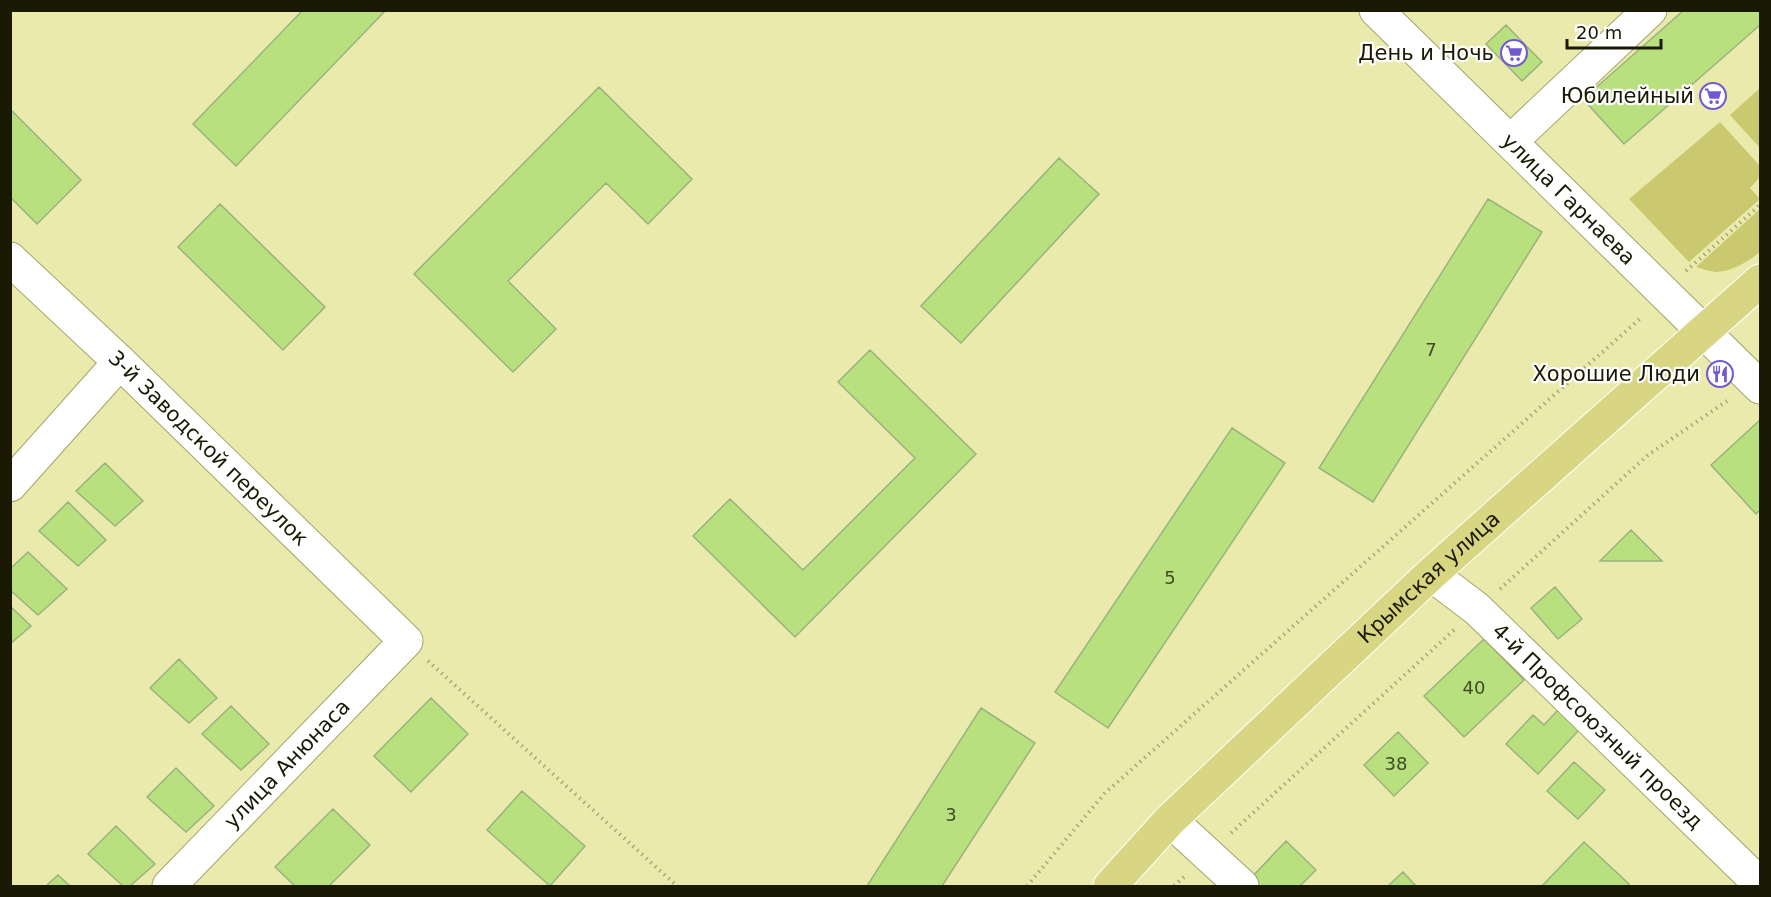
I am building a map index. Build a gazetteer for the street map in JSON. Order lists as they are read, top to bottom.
{
  "streets": {
    "main road": ["Крымская улица"],
    "street": [
      "улица Гарнаева",
      "3-й Заводской переулок",
      "4-й Профсоюзный проезд",
      "улица Анюнаса"
    ]
  },
  "crossings": [
    ["улица Гарнаева", "Крымская улица"],
    ["3-й Заводской переулок", "улица Анюнаса"],
    ["Крымская улица", "4-й Профсоюзный проезд"]
  ],
  "places": {
    "supermarket": ["День и Ночь", "Юбилейный"],
    "restaurant": ["Хорошие Люди"]
  },
  "house_numbers": [
    "7",
    "5",
    "40",
    "38",
    "3"
  ],
  "scale_bar": "20 m"
}
